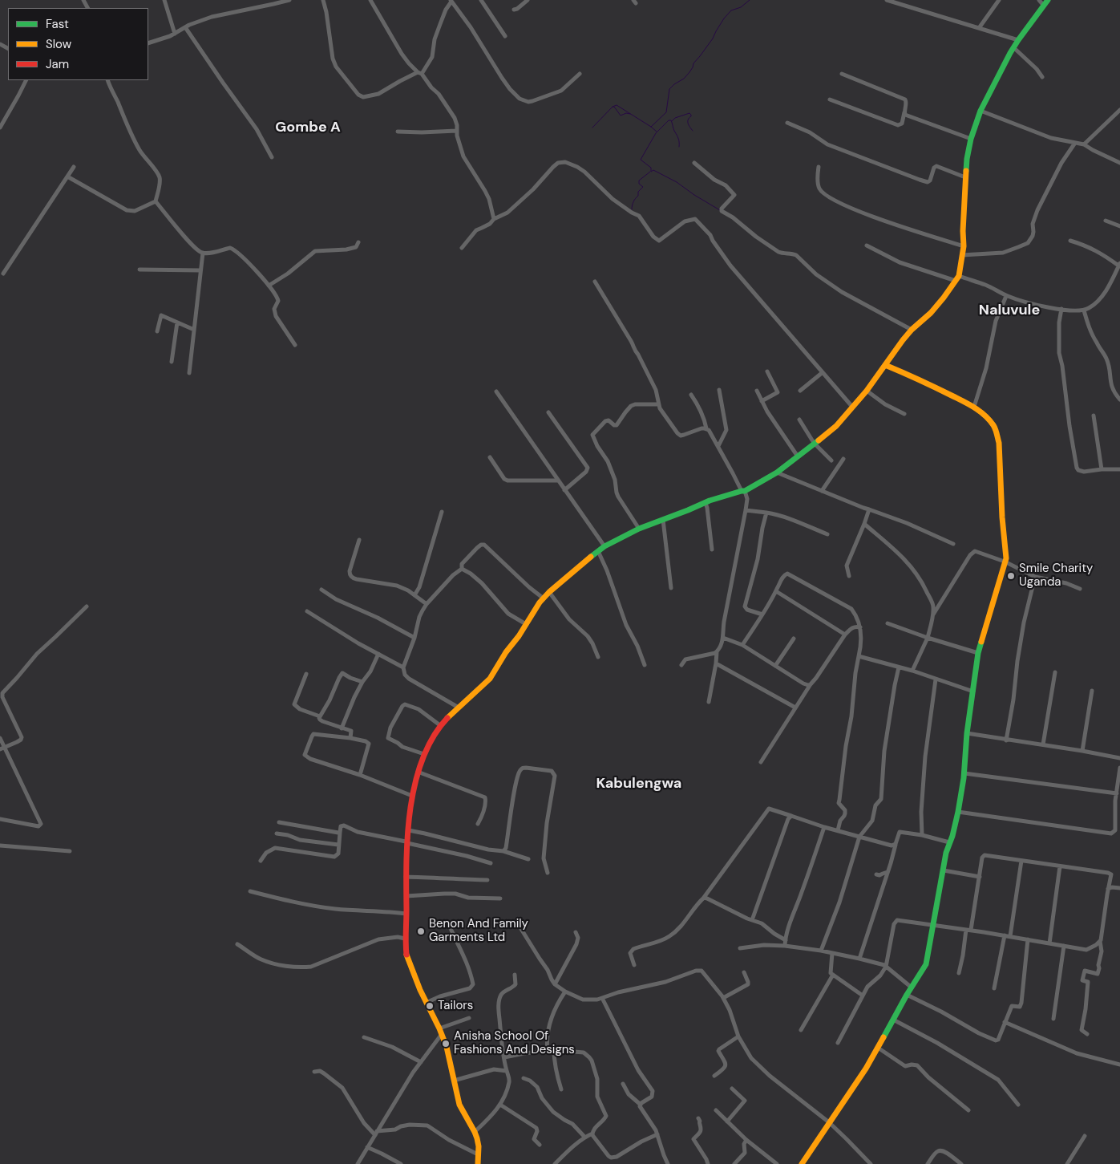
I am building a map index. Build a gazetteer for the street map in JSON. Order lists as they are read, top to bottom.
{
  "districts": ["Gombe A", "Naluvule", "Kabulengwa"],
  "places": [
    "Smile Charity Uganda",
    "Benon And Family Garments Ltd",
    "Tailors",
    "Anisha School Of Fashions And Designs"
  ],
  "legend": ["Fast", "Slow", "Jam"]
}
